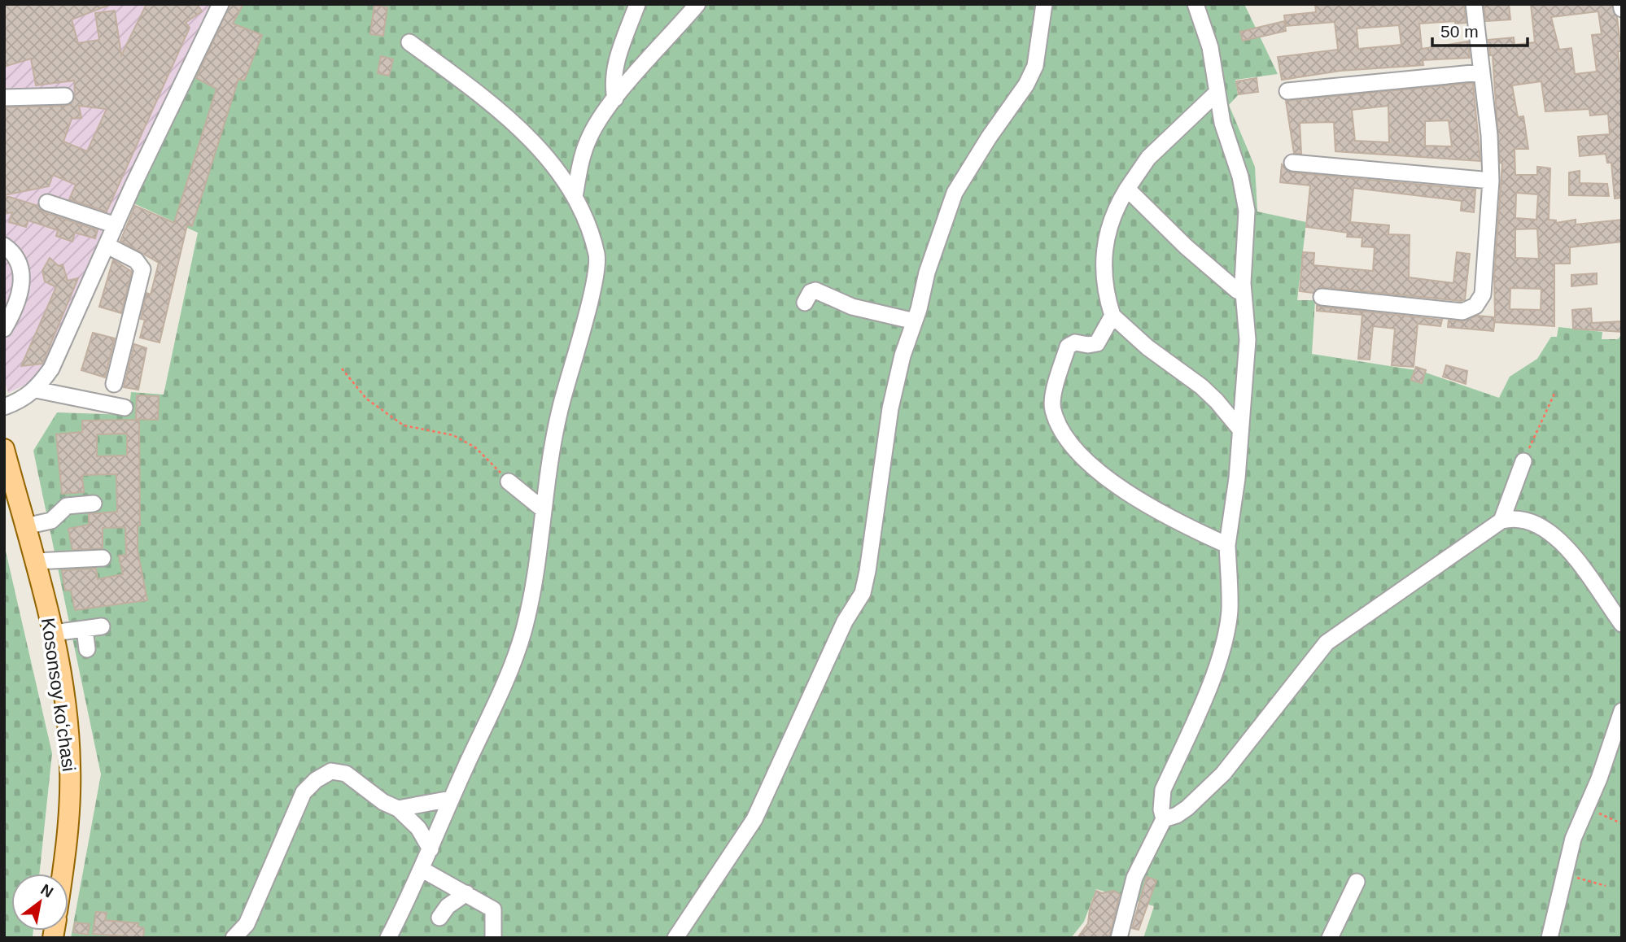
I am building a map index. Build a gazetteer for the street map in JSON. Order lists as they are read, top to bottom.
{
  "streets": {
    "main road": ["Kosonsoy koʻchasi"]
  },
  "scale_bar": "50 m",
  "north": "top right"
}
